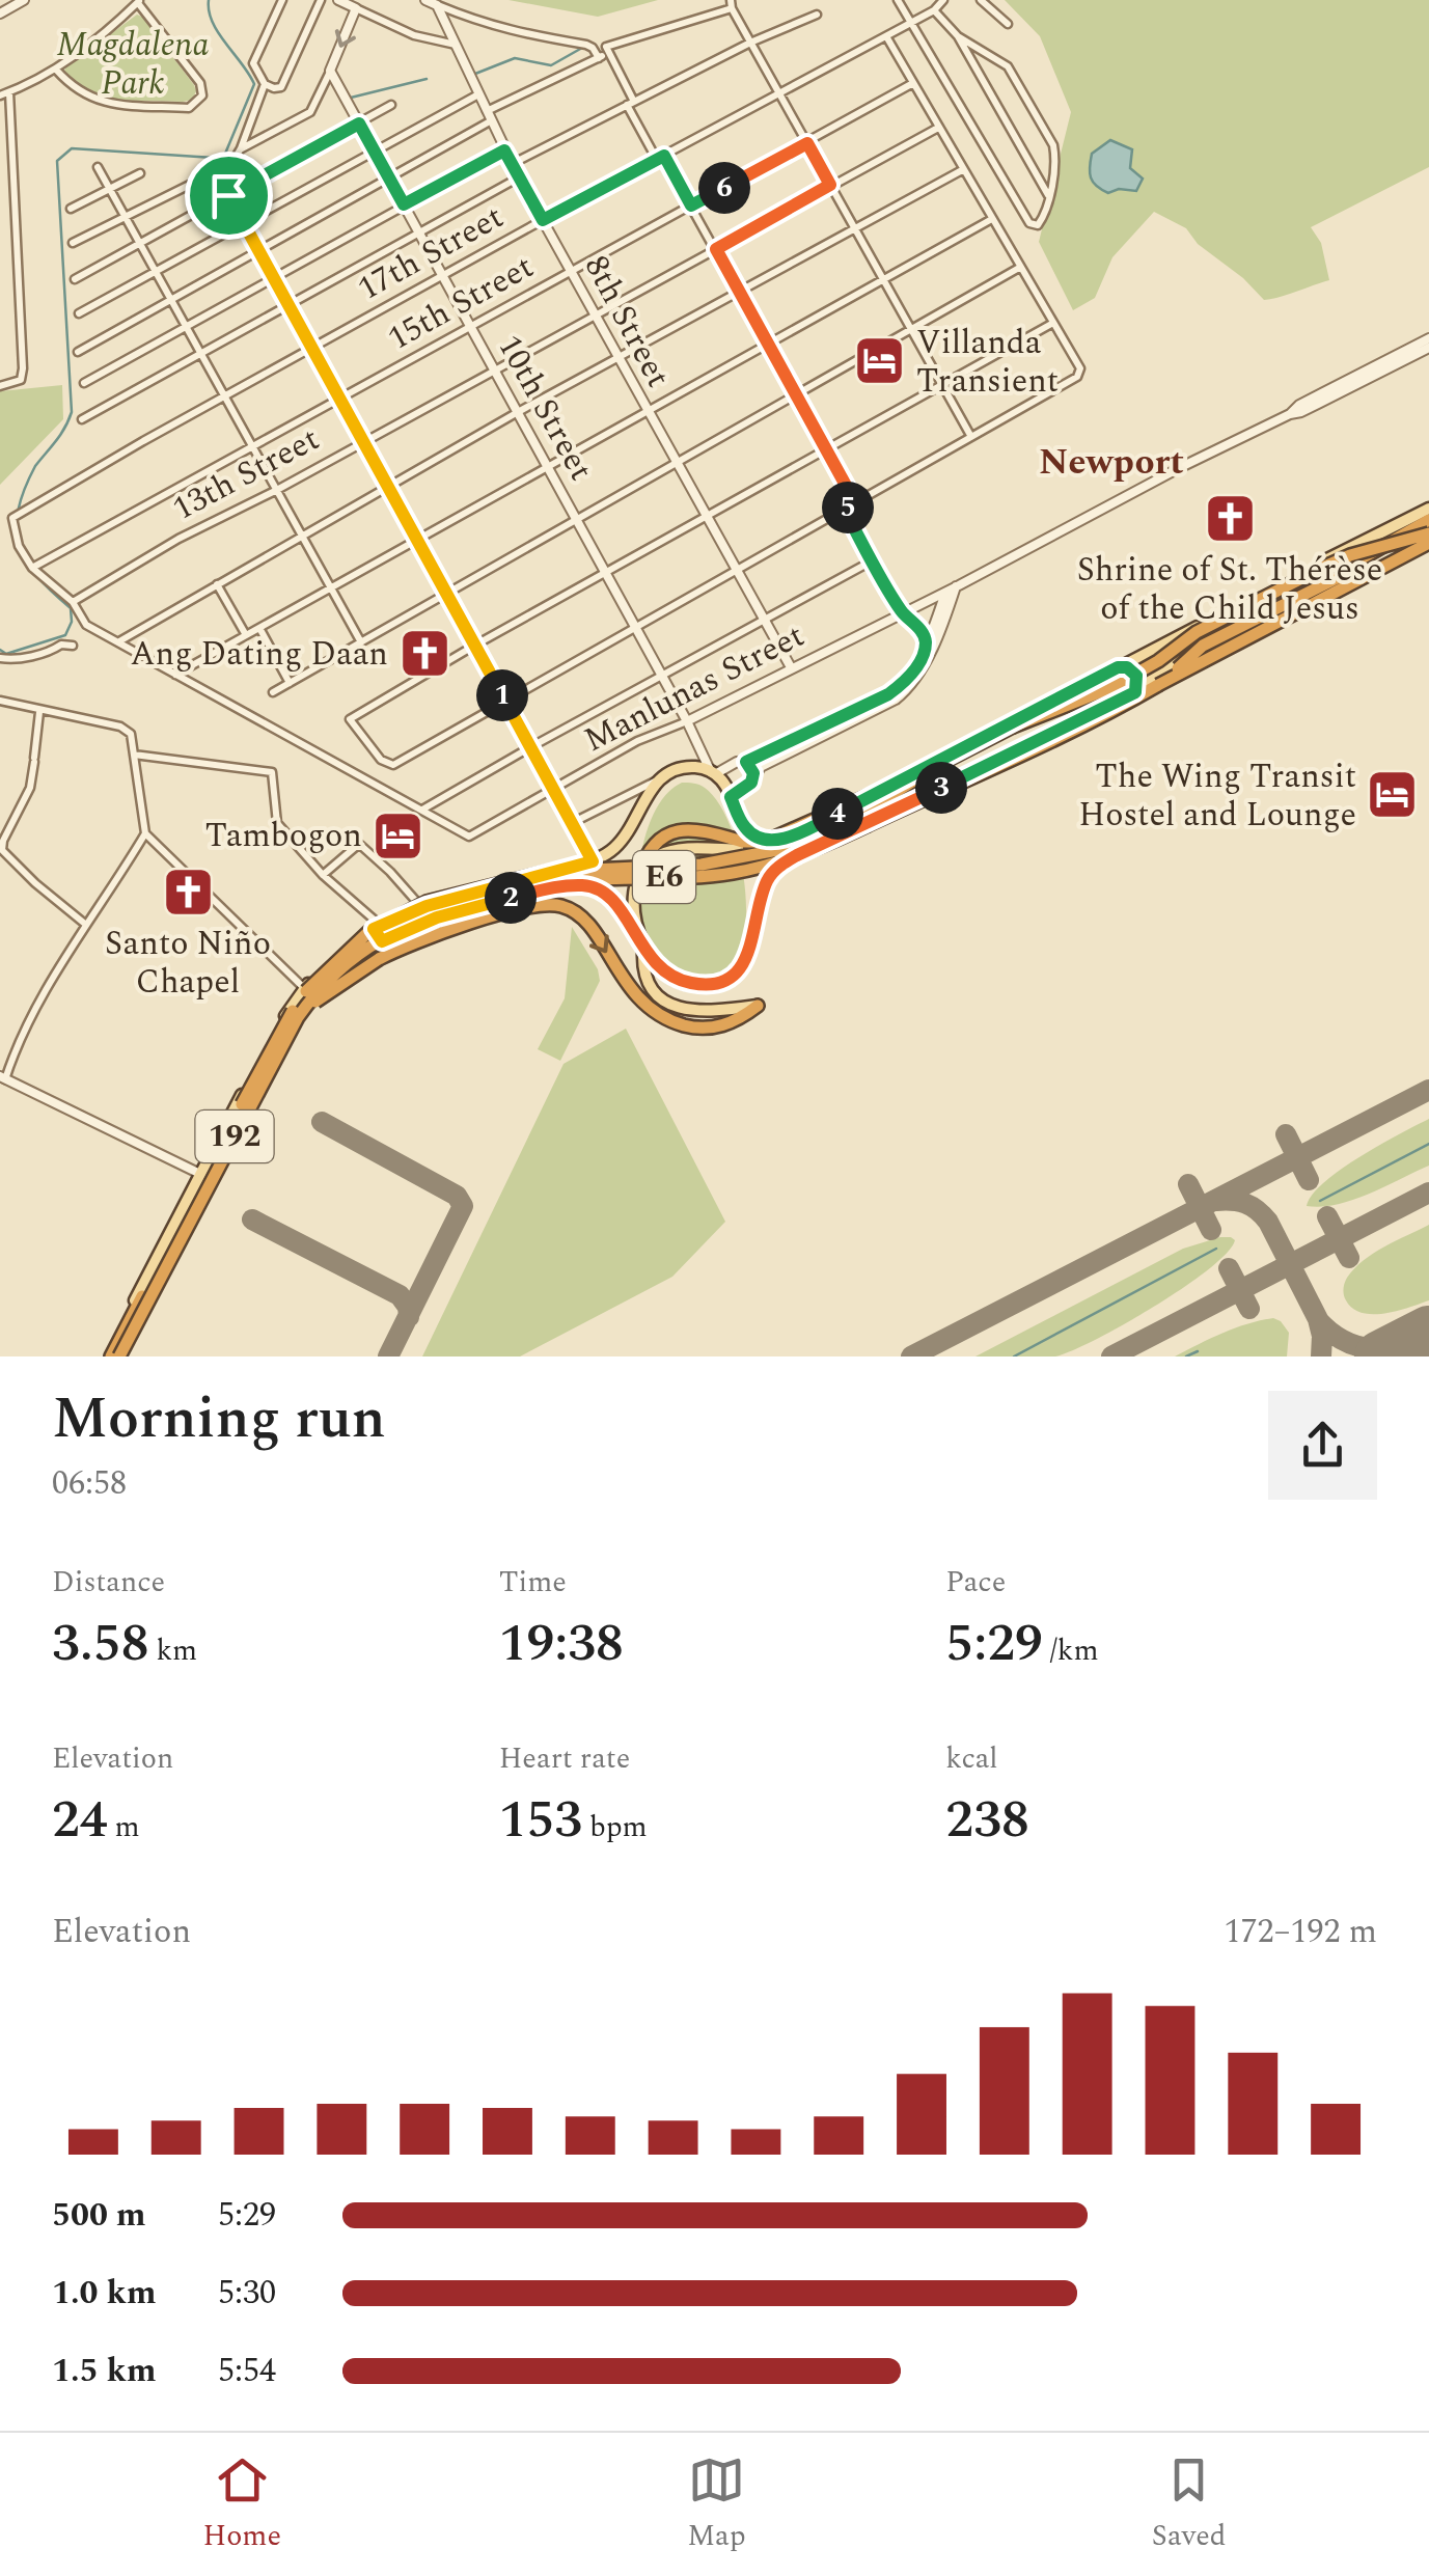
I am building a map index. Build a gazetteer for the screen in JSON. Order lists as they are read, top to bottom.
{
  "streets": {
    "highway": ["E6"],
    "main road": ["192"],
    "street": [
      "17th Street",
      "15th Street",
      "8th Street",
      "10th Street",
      "13th Street",
      "Manlunas Street"
    ]
  },
  "crossings": [
    ["17th Street", "15th Street"],
    ["17th Street", "8th Street"],
    ["17th Street", "10th Street"],
    ["15th Street", "8th Street"],
    ["15th Street", "10th Street"],
    ["8th Street", "13th Street"],
    ["8th Street", "Manlunas Street"],
    ["10th Street", "13th Street"],
    ["10th Street", "Manlunas Street"],
    ["E6", "192"]
  ],
  "districts": ["Newport"],
  "parks": ["Magdalena Park"],
  "places": {
    "hotel": ["Villanda Transient", "The Wing Transit Hostel and Lounge", "Tambogon"],
    "church": ["Shrine of St. Thérèse of the Child Jesus", "Ang Dating Daan", "Santo Niño Chapel"]
  },
  "page": {
    "pins": [
      "6",
      "5",
      "1",
      "3",
      "4",
      "2"
    ],
    "heading": ["Morning run", "06:58"],
    "stats": [
      ["Distance", "3.58 km"],
      ["Time", "19:38"],
      ["Pace", "5:29 /km"],
      ["Elevation", "24 m"],
      ["Heart rate", "153 bpm"],
      ["kcal", "238"]
    ],
    "chart": ["Elevation", "172–192 m"],
    "list": [
      {
        "name": "500 m",
        "note": "5:29"
      },
      {
        "name": "1.0 km",
        "note": "5:30"
      },
      {
        "name": "1.5 km",
        "note": "5:54"
      }
    ],
    "tabs": ["Home", "Map", "Saved"]
  }
}
